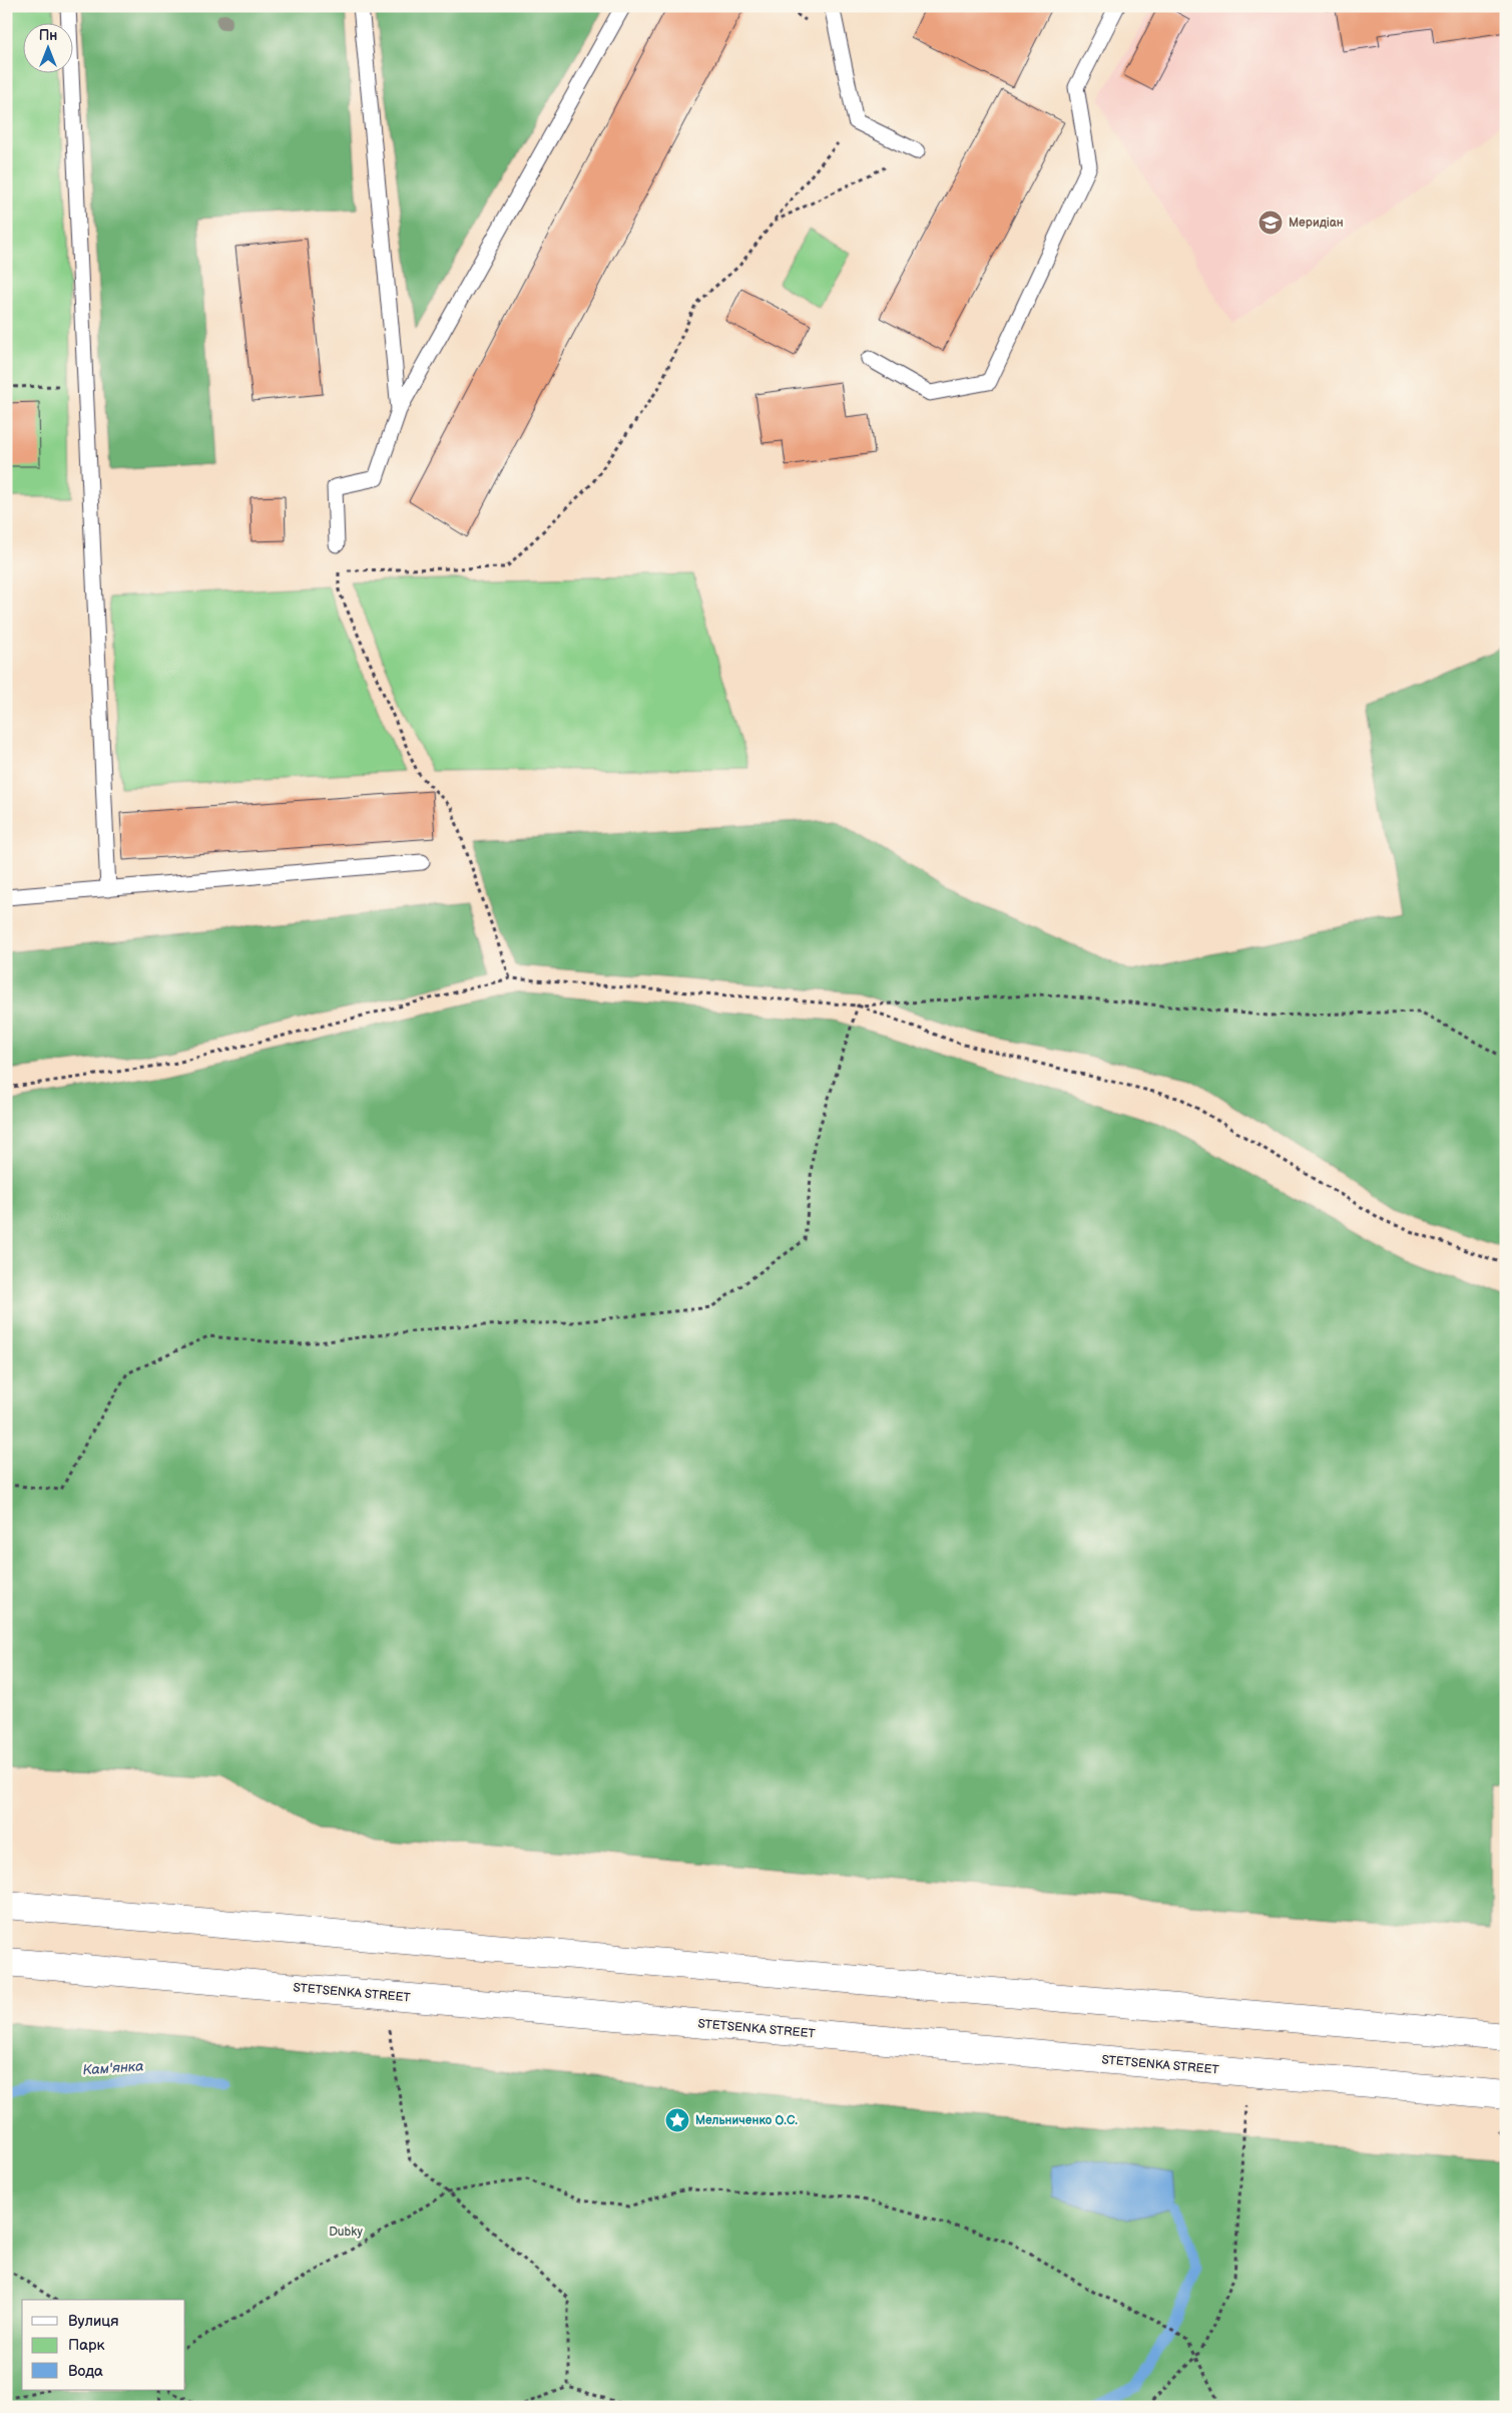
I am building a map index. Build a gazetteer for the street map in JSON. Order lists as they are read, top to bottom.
{
  "streets": {
    "main road": ["STETSENKA STREET"]
  },
  "water": ["Кам'янка"],
  "parks": ["Dubky"],
  "places": {
    "school or university": ["Меридіан"],
    "place": ["Мельниченко О.С."]
  },
  "legend": ["Вулиця", "Парк", "Вода"],
  "north": "top"
}
